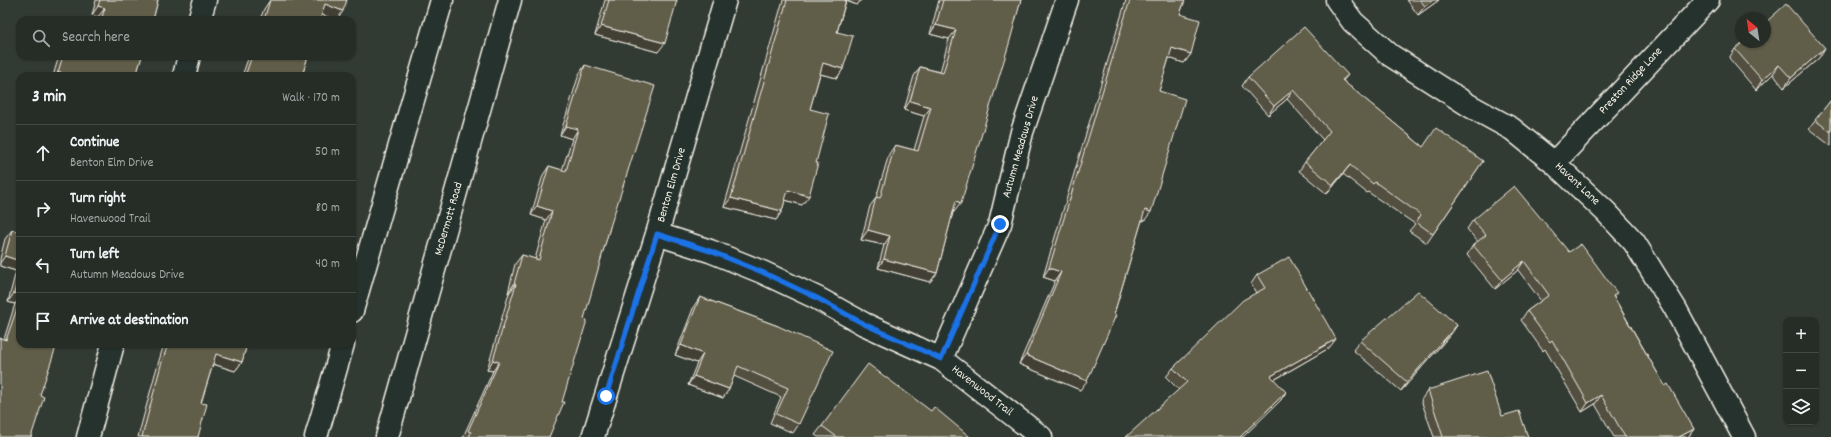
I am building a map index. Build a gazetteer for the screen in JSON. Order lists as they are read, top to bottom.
{
  "streets": {
    "street": [
      "Preston Ridge Lane",
      "Autumn Meadows Drive",
      "Havant Lane",
      "Benton Elm Drive",
      "McDermott Road",
      "Havenwood Trail"
    ]
  },
  "crossings": [
    ["Preston Ridge Lane", "Havant Lane"],
    ["Autumn Meadows Drive", "Havenwood Trail"],
    ["Benton Elm Drive", "Havenwood Trail"]
  ],
  "north": "top left",
  "page": {
    "search": "Search here",
    "heading": ["3 min", "Walk · 170 m"],
    "list": [
      ["Continue", "Benton Elm Drive", "50 m"],
      ["Turn right", "Havenwood Trail", "80 m"],
      ["Turn left", "Autumn Meadows Drive", "40 m"],
      "Arrive at destination"
    ],
    "map_buttons": ["+", "−"]
  }
}
